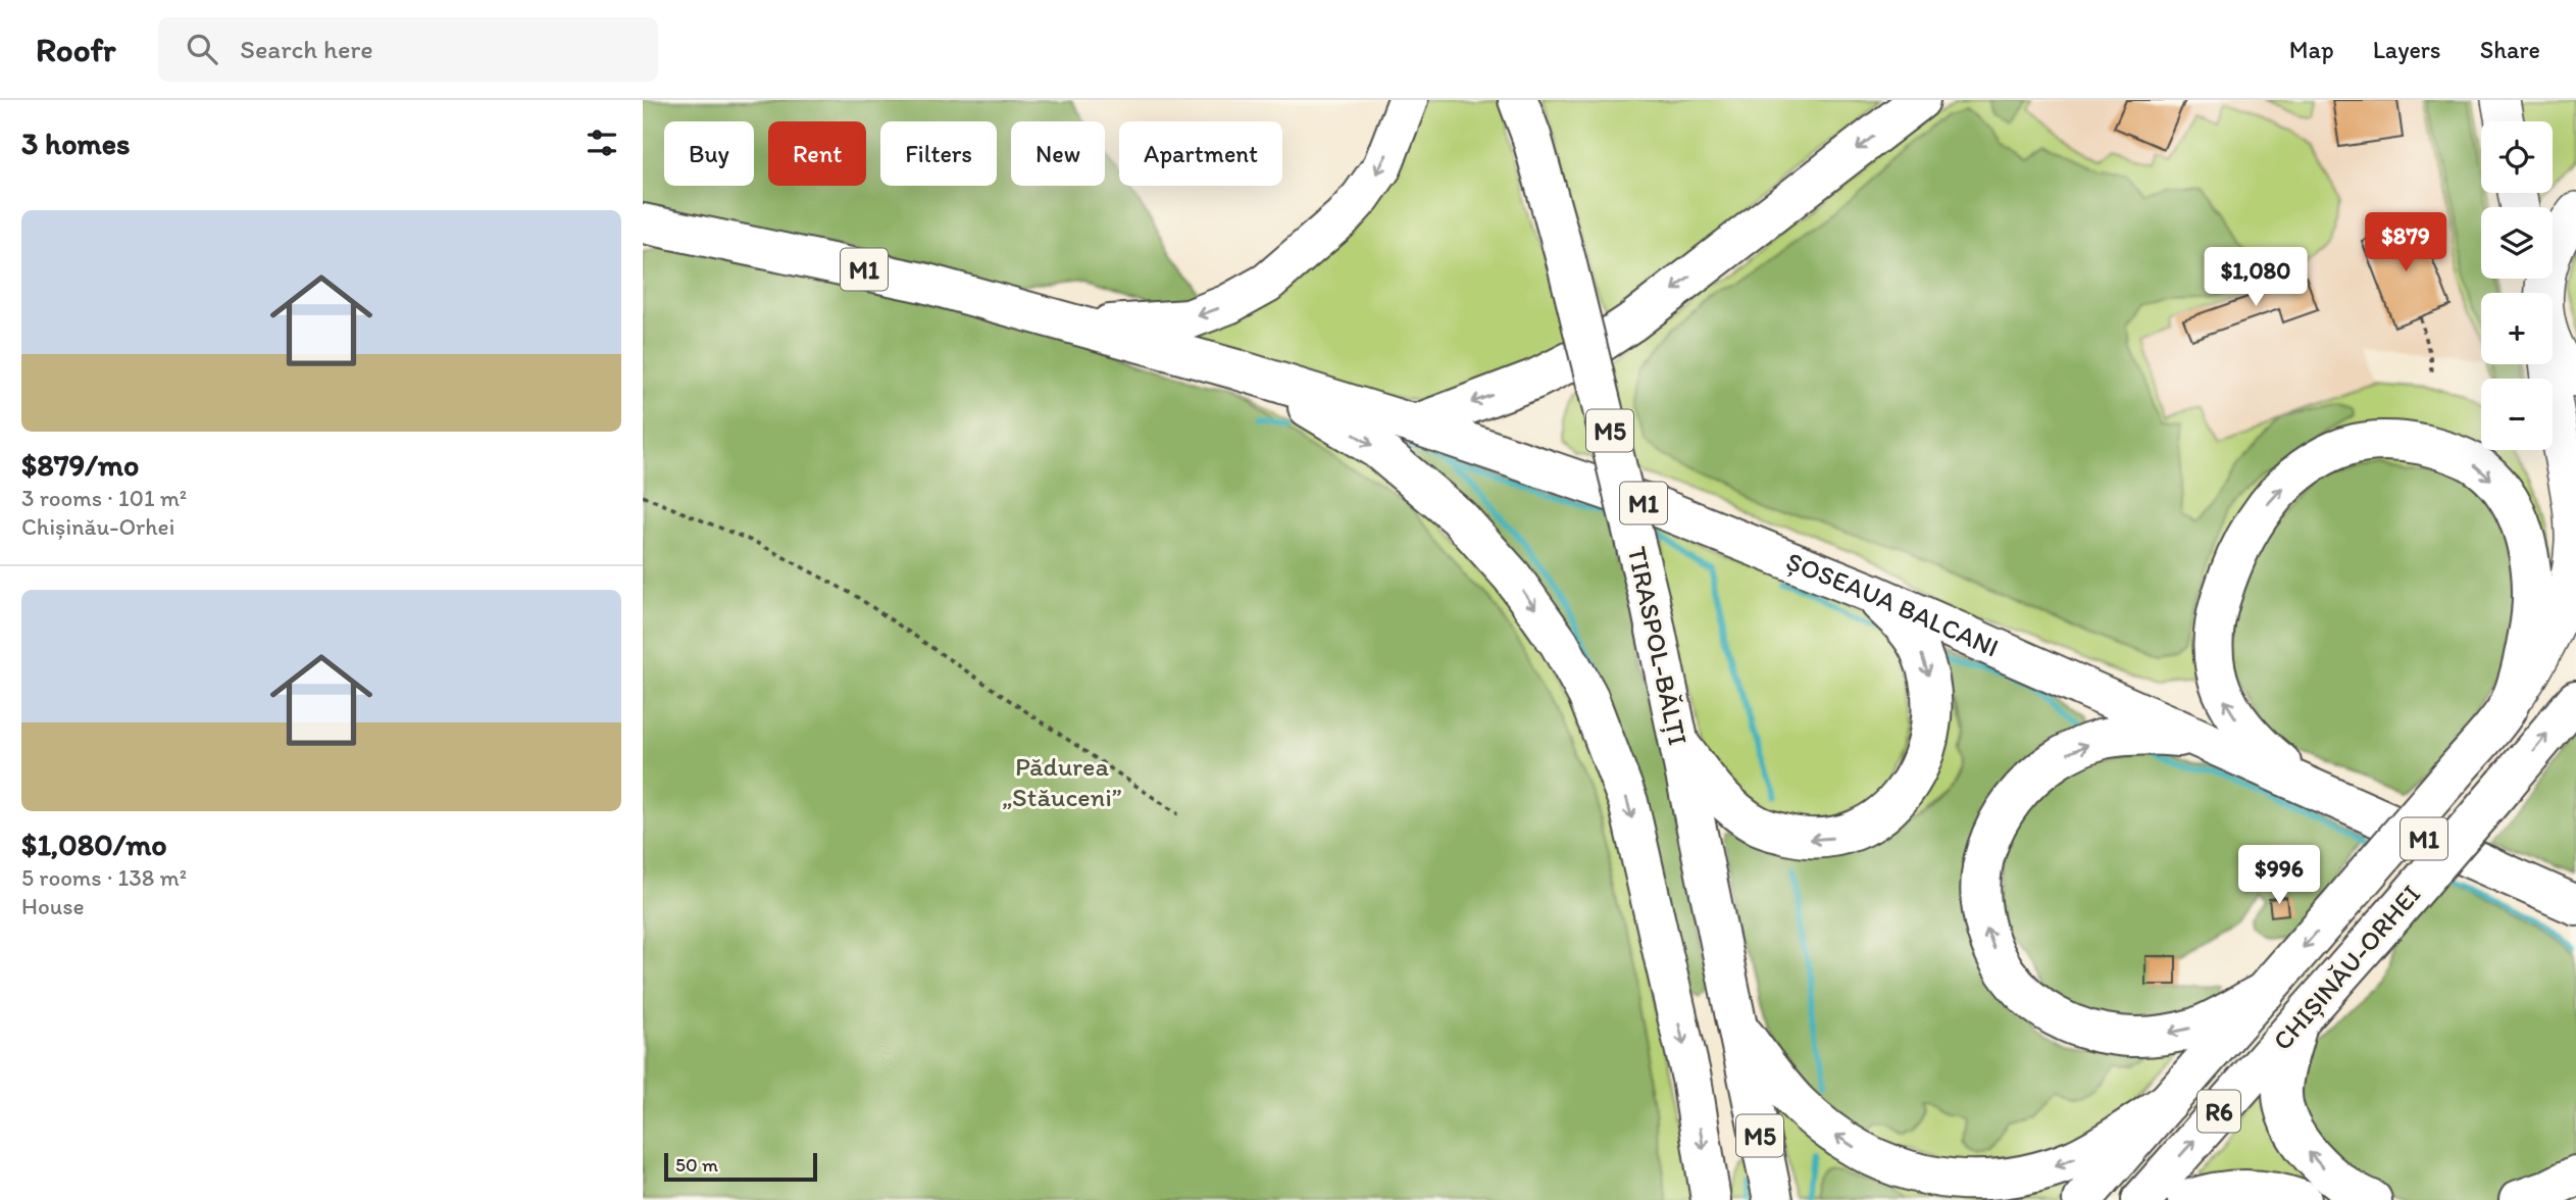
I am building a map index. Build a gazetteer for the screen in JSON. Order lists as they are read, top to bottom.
{
  "streets": {
    "highway": [
      "M1",
      "M5",
      "ȘOSEAUA BALCANI",
      "TIRASPOL-BĂLȚI",
      "CHIȘINĂU-ORHEI",
      "R6"
    ]
  },
  "crossings": [
    ["M1", "ȘOSEAUA BALCANI"],
    ["M5", "TIRASPOL-BĂLȚI"],
    ["CHIȘINĂU-ORHEI", "R6"]
  ],
  "parks": ["Pădurea „Stăuceni”"],
  "scale_bar": "50 m",
  "page": {
    "header": "Roofr",
    "search": "Search here",
    "nav": ["Map", "Layers", "Share"],
    "heading": "3 homes",
    "map_buttons": ["+", "−"],
    "chip": [
      "Buy",
      "Rent",
      "Filters",
      "New",
      "Apartment"
    ],
    "list": [
      {
        "name": "$879/mo",
        "note": "3 rooms · 101 m² · Chișinău-Orhei"
      },
      {
        "name": "$1,080/mo",
        "note": "5 rooms · 138 m² · House"
      }
    ],
    "price": ["$879", "$1,080", "$996"],
    "scale": "50 m"
  }
}
